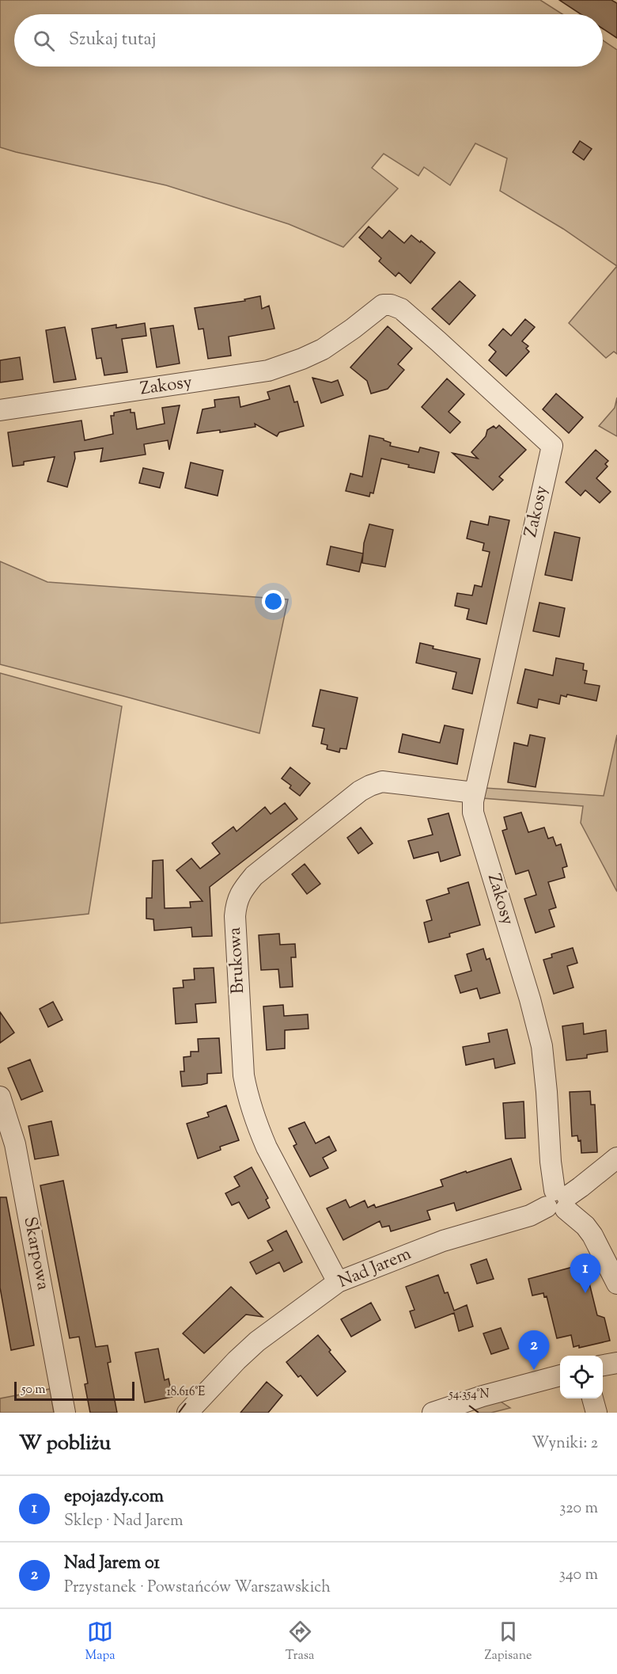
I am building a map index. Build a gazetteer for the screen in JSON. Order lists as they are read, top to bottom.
{
  "streets": {
    "street": [
      "Zakosy",
      "Brukowa",
      "Skarpowa",
      "Nad Jarem"
    ]
  },
  "crossings": [
    ["Zakosy", "Brukowa"],
    ["Zakosy", "Nad Jarem"],
    ["Brukowa", "Nad Jarem"]
  ],
  "scale_bar": "50 m",
  "page": {
    "search": "Szukaj tutaj",
    "pins": ["1", "2"],
    "scale": "50 m",
    "heading": ["W pobliżu", "Wyniki: 2"],
    "list": [
      {
        "mark": "1",
        "name": "epojazdy.com",
        "note": "Sklep · Nad Jarem",
        "value": "320 m"
      },
      {
        "mark": "2",
        "name": "Nad Jarem 01",
        "note": "Przystanek · Powstańców Warszawskich",
        "value": "340 m"
      }
    ],
    "nav": ["Mapa", "Trasa", "Zapisane"]
  },
  "coordinates": ["18.616°E", "54.354°N"]
}
